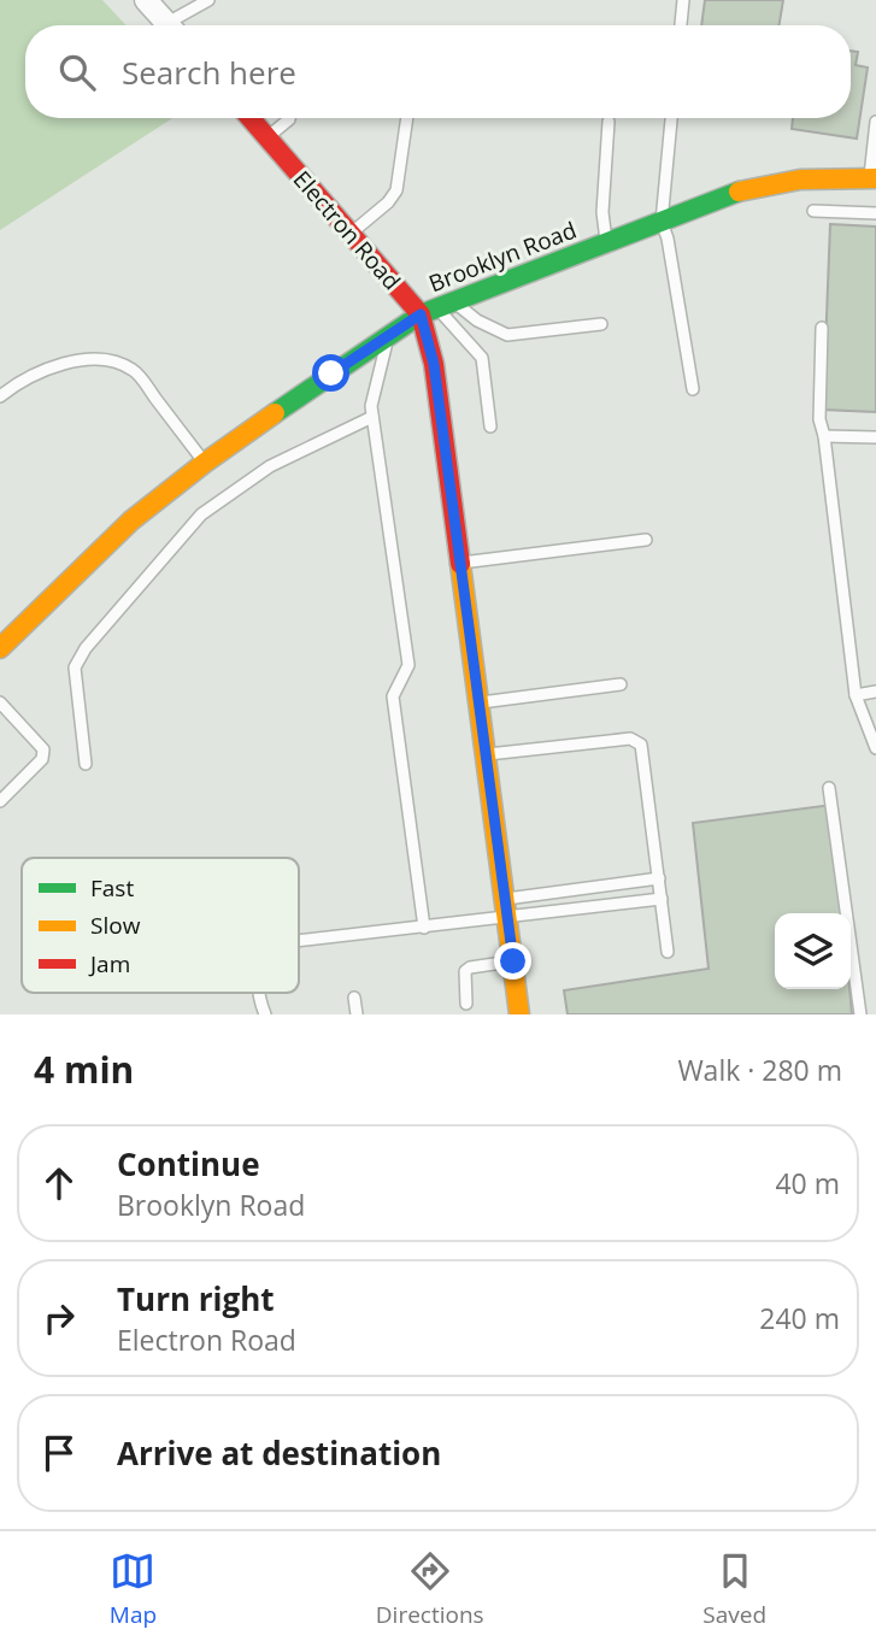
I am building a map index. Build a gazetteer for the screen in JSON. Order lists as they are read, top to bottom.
{
  "streets": {
    "street": ["Electron Road", "Brooklyn Road"]
  },
  "crossings": [
    ["Electron Road", "Brooklyn Road"]
  ],
  "legend": ["Fast", "Slow", "Jam"],
  "page": {
    "search": "Search here",
    "heading": ["4 min", "Walk · 280 m"],
    "list": [
      ["Continue", "Brooklyn Road", "40 m"],
      ["Turn right", "Electron Road", "240 m"],
      "Arrive at destination"
    ],
    "nav": ["Map", "Directions", "Saved"]
  }
}
